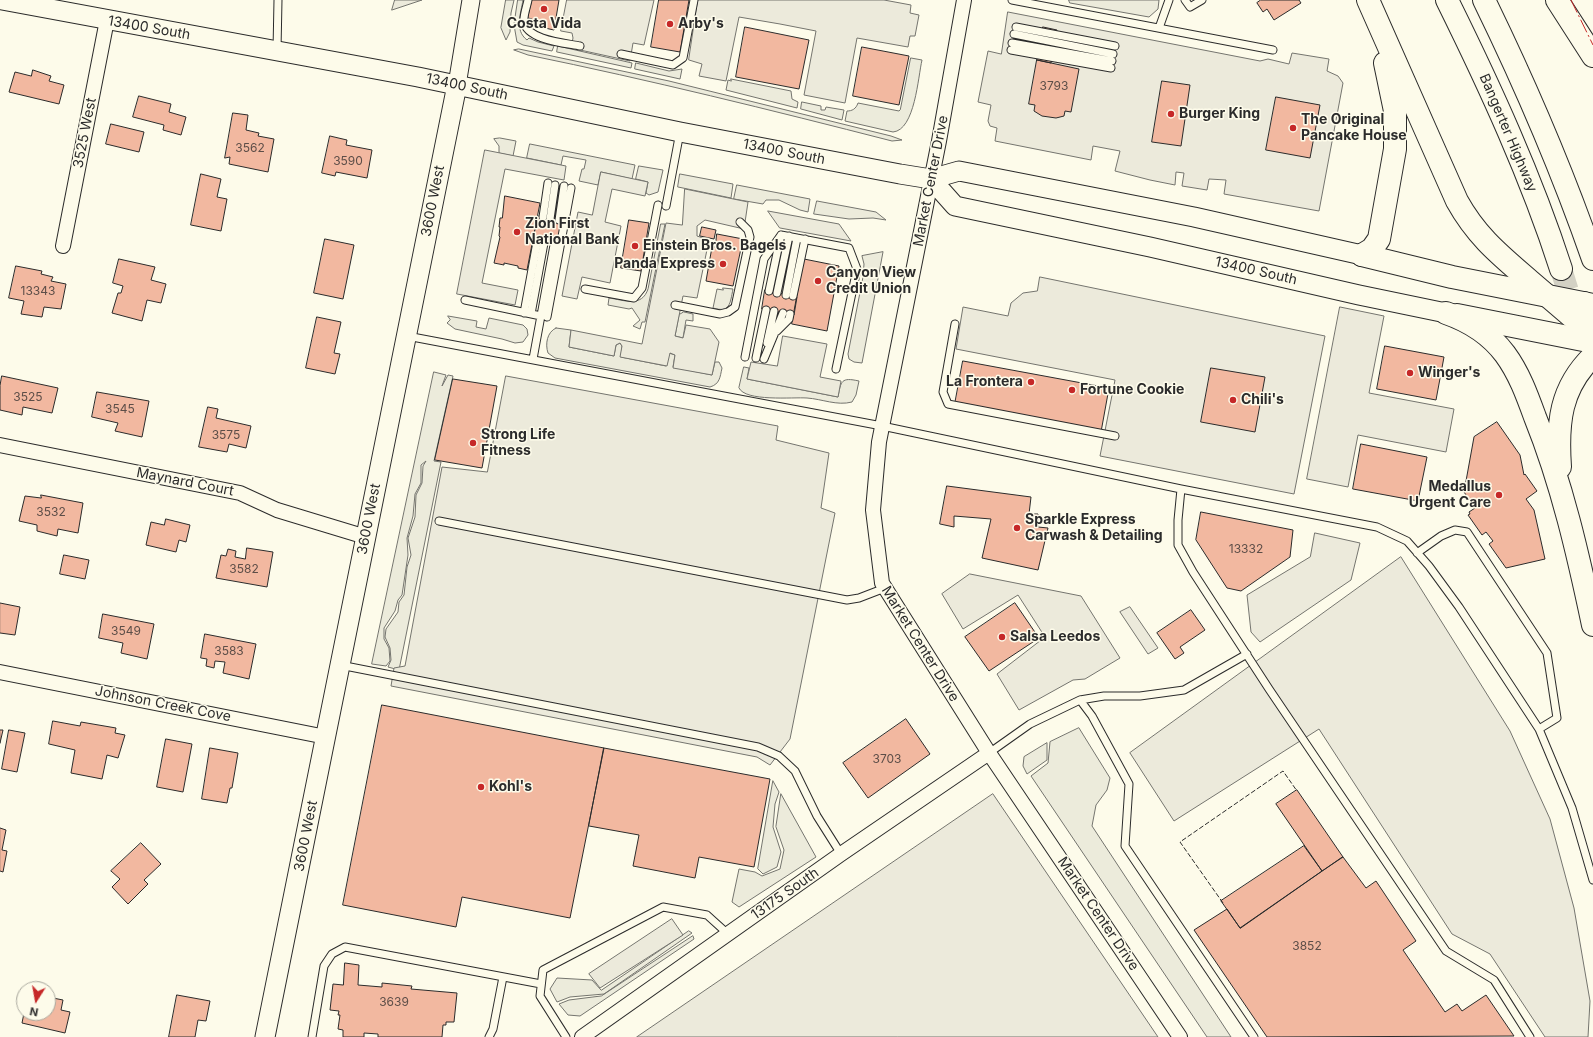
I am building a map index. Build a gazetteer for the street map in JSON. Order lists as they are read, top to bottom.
{
  "streets": {
    "main road": ["13400 South", "Bangerter Highway", "3600 West"],
    "street": [
      "3525 West",
      "Market Center Drive",
      "Maynard Court",
      "Johnson Creek Cove",
      "13175 South"
    ]
  },
  "crossings": [
    ["13400 South", "3525 West"],
    ["13400 South", "Market Center Drive"],
    ["13400 South", "3600 West"],
    ["Market Center Drive", "13175 South"],
    ["3600 West", "Maynard Court"],
    ["3600 West", "Johnson Creek Cove"]
  ],
  "places": [
    "Costa Vida",
    "Arby's",
    "Burger King",
    "The Original Pancake House",
    "Zion First National Bank",
    "Einstein Bros. Bagels",
    "Panda Express",
    "Canyon View Credit Union",
    "Winger's",
    "La Frontera",
    "Fortune Cookie",
    "Chili's",
    "Strong Life Fitness",
    "Medallus Urgent Care",
    "Sparkle Express Carwash & Detailing",
    "Salsa Leedos",
    "Kohl's"
  ],
  "house_numbers": [
    "3793",
    "3562",
    "3590",
    "13343",
    "3525",
    "3545",
    "3575",
    "3532",
    "13332",
    "3582",
    "3549",
    "3583",
    "3703",
    "3852",
    "3639"
  ],
  "north": "bottom"
}
